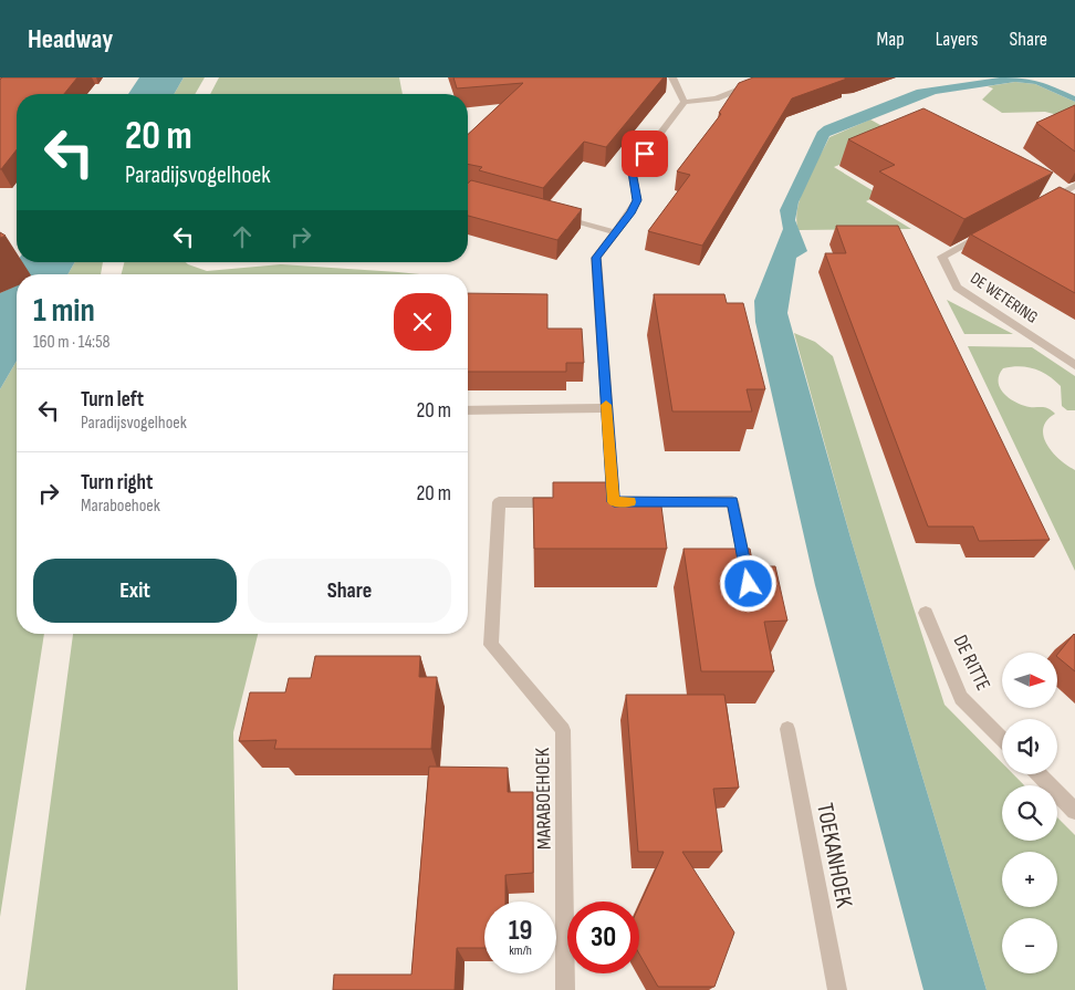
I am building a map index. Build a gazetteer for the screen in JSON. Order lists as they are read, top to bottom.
{
  "streets": {
    "street": [
      "DE WETERING",
      "DE RITTE",
      "MARABOEHOEK",
      "TOEKANHOEK"
    ]
  },
  "north": "right",
  "page": {
    "header": "Headway",
    "nav": ["Map", "Layers", "Share"],
    "turn": ["20 m", "Paradijsvogelhoek"],
    "heading": ["1 min", "160 m · 14:58"],
    "list": [
      {
        "name": "Turn left",
        "note": "Paradijsvogelhoek",
        "value": "20 m"
      },
      {
        "name": "Turn right",
        "note": "Maraboehoek",
        "value": "20 m"
      }
    ],
    "buttons": ["Exit", "Share"],
    "map_buttons": ["+", "−"],
    "speed": "19 km/h",
    "limit": "30"
  }
}
